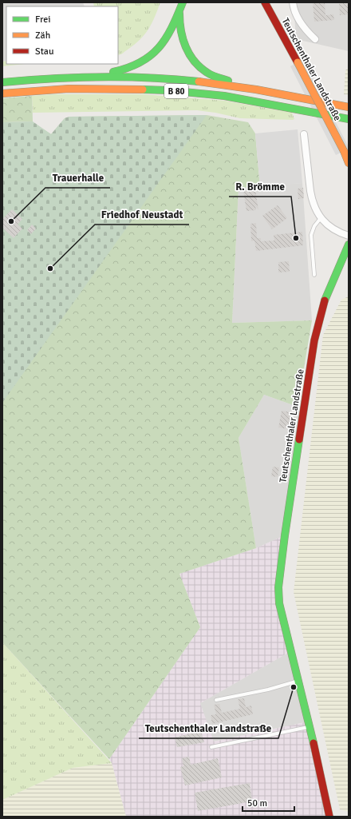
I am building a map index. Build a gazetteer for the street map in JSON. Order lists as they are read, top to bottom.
{
  "streets": {
    "main road": ["Teutschenthaler Landstraße", "B 80"]
  },
  "places": [
    "Trauerhalle",
    "R. Brömme",
    "Friedhof Neustadt",
    "Teutschenthaler Landstraße"
  ],
  "legend": ["Frei", "Zäh", "Stau"],
  "scale_bar": "50 m"
}
